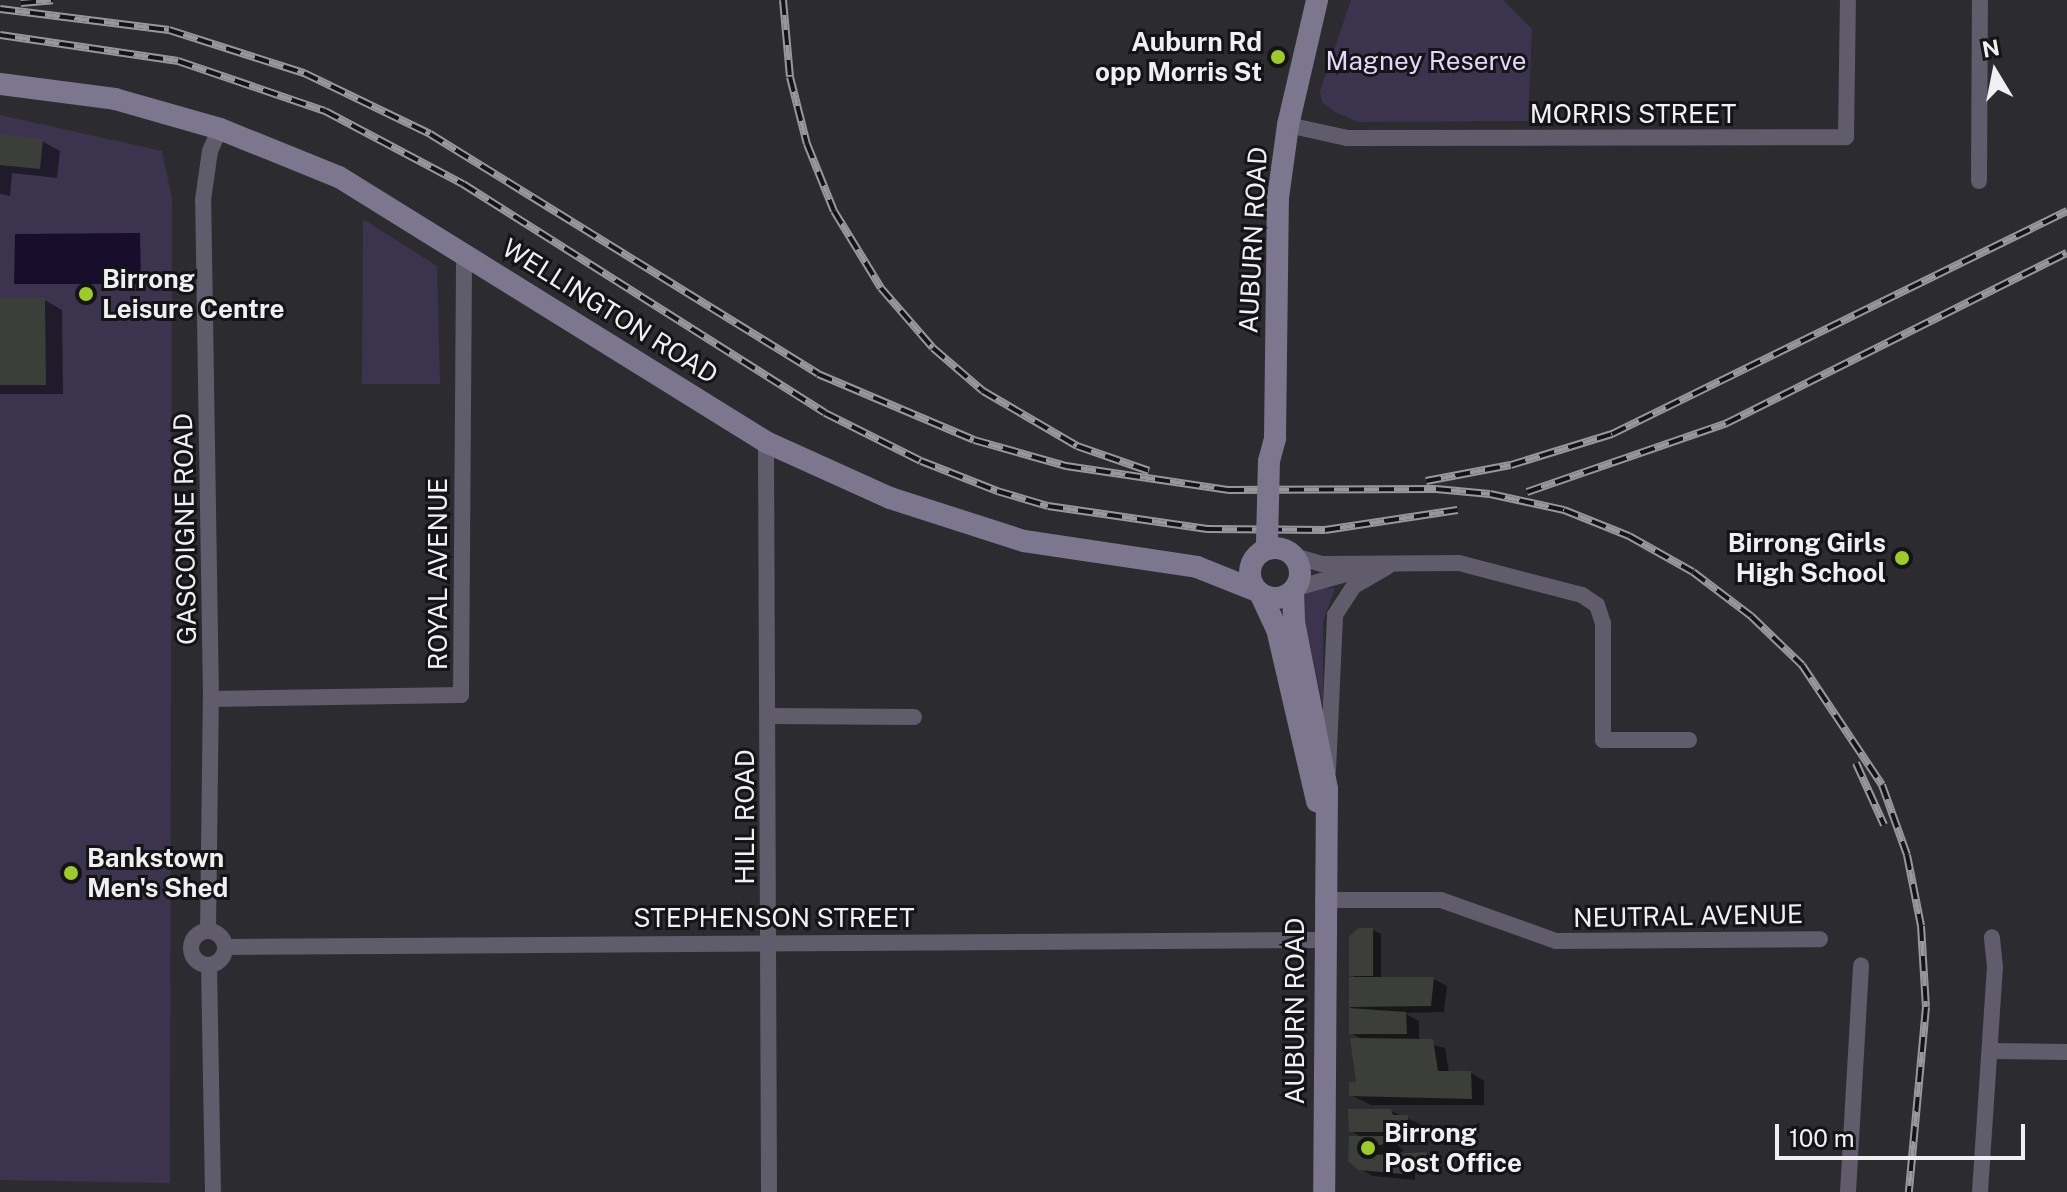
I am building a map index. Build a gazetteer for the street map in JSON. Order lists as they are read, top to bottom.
{
  "streets": {
    "main road": ["AUBURN ROAD", "WELLINGTON ROAD"],
    "street": [
      "MORRIS STREET",
      "GASCOIGNE ROAD",
      "ROYAL AVENUE",
      "HILL ROAD",
      "NEUTRAL AVENUE",
      "STEPHENSON STREET"
    ]
  },
  "crossings": [
    ["MORRIS STREET", "AUBURN ROAD"],
    ["AUBURN ROAD", "WELLINGTON ROAD"],
    ["AUBURN ROAD", "NEUTRAL AVENUE"],
    ["AUBURN ROAD", "STEPHENSON STREET"],
    ["WELLINGTON ROAD", "GASCOIGNE ROAD"],
    ["WELLINGTON ROAD", "ROYAL AVENUE"],
    ["WELLINGTON ROAD", "HILL ROAD"],
    ["GASCOIGNE ROAD", "ROYAL AVENUE"],
    ["GASCOIGNE ROAD", "STEPHENSON STREET"],
    ["HILL ROAD", "STEPHENSON STREET"]
  ],
  "parks": ["Magney Reserve"],
  "places": [
    "Auburn Rd opp Morris St",
    "Birrong Leisure Centre",
    "Birrong Girls High School",
    "Bankstown Men's Shed",
    "Birrong Post Office"
  ],
  "scale_bar": "100 m",
  "north": "top"
}
